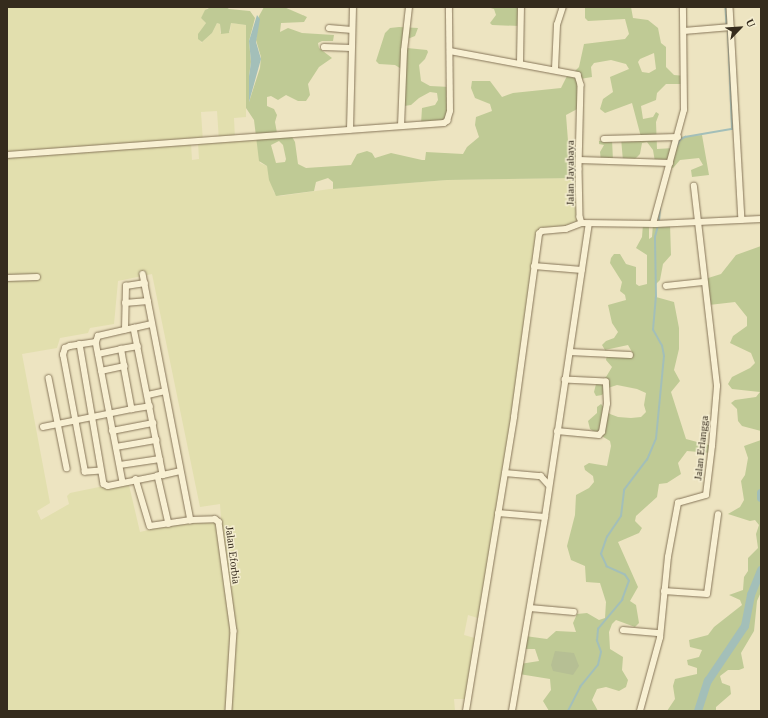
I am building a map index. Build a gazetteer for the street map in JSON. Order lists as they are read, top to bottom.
{
  "streets": {
    "street": ["Jalan Jayabaya", "Jalan Erlangga", "Jalan Eforbia"]
  },
  "north": "top right"
}
